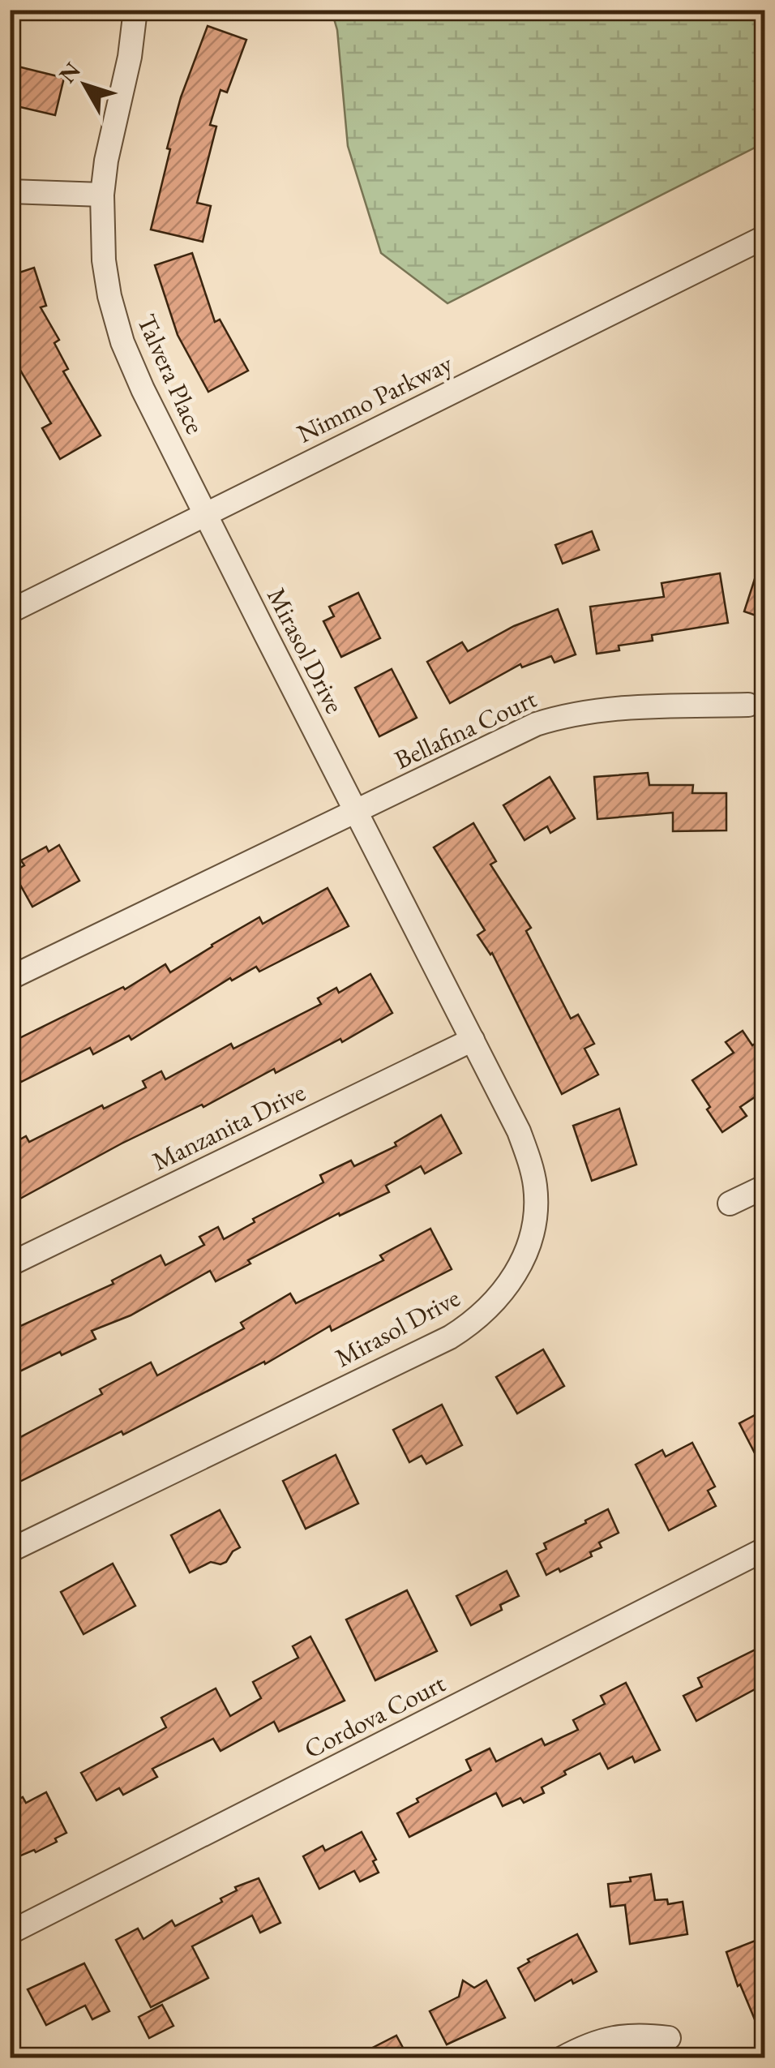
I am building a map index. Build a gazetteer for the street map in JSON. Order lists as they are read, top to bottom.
{
  "streets": {
    "street": [
      "Talvera Place",
      "Nimmo Parkway",
      "Mirasol Drive",
      "Bellafina Court",
      "Manzanita Drive",
      "Cordova Court"
    ]
  },
  "crossings": [
    ["Talvera Place", "Nimmo Parkway"],
    ["Talvera Place", "Mirasol Drive"],
    ["Nimmo Parkway", "Mirasol Drive"],
    ["Mirasol Drive", "Bellafina Court"],
    ["Mirasol Drive", "Manzanita Drive"]
  ],
  "north": "top left"
}
